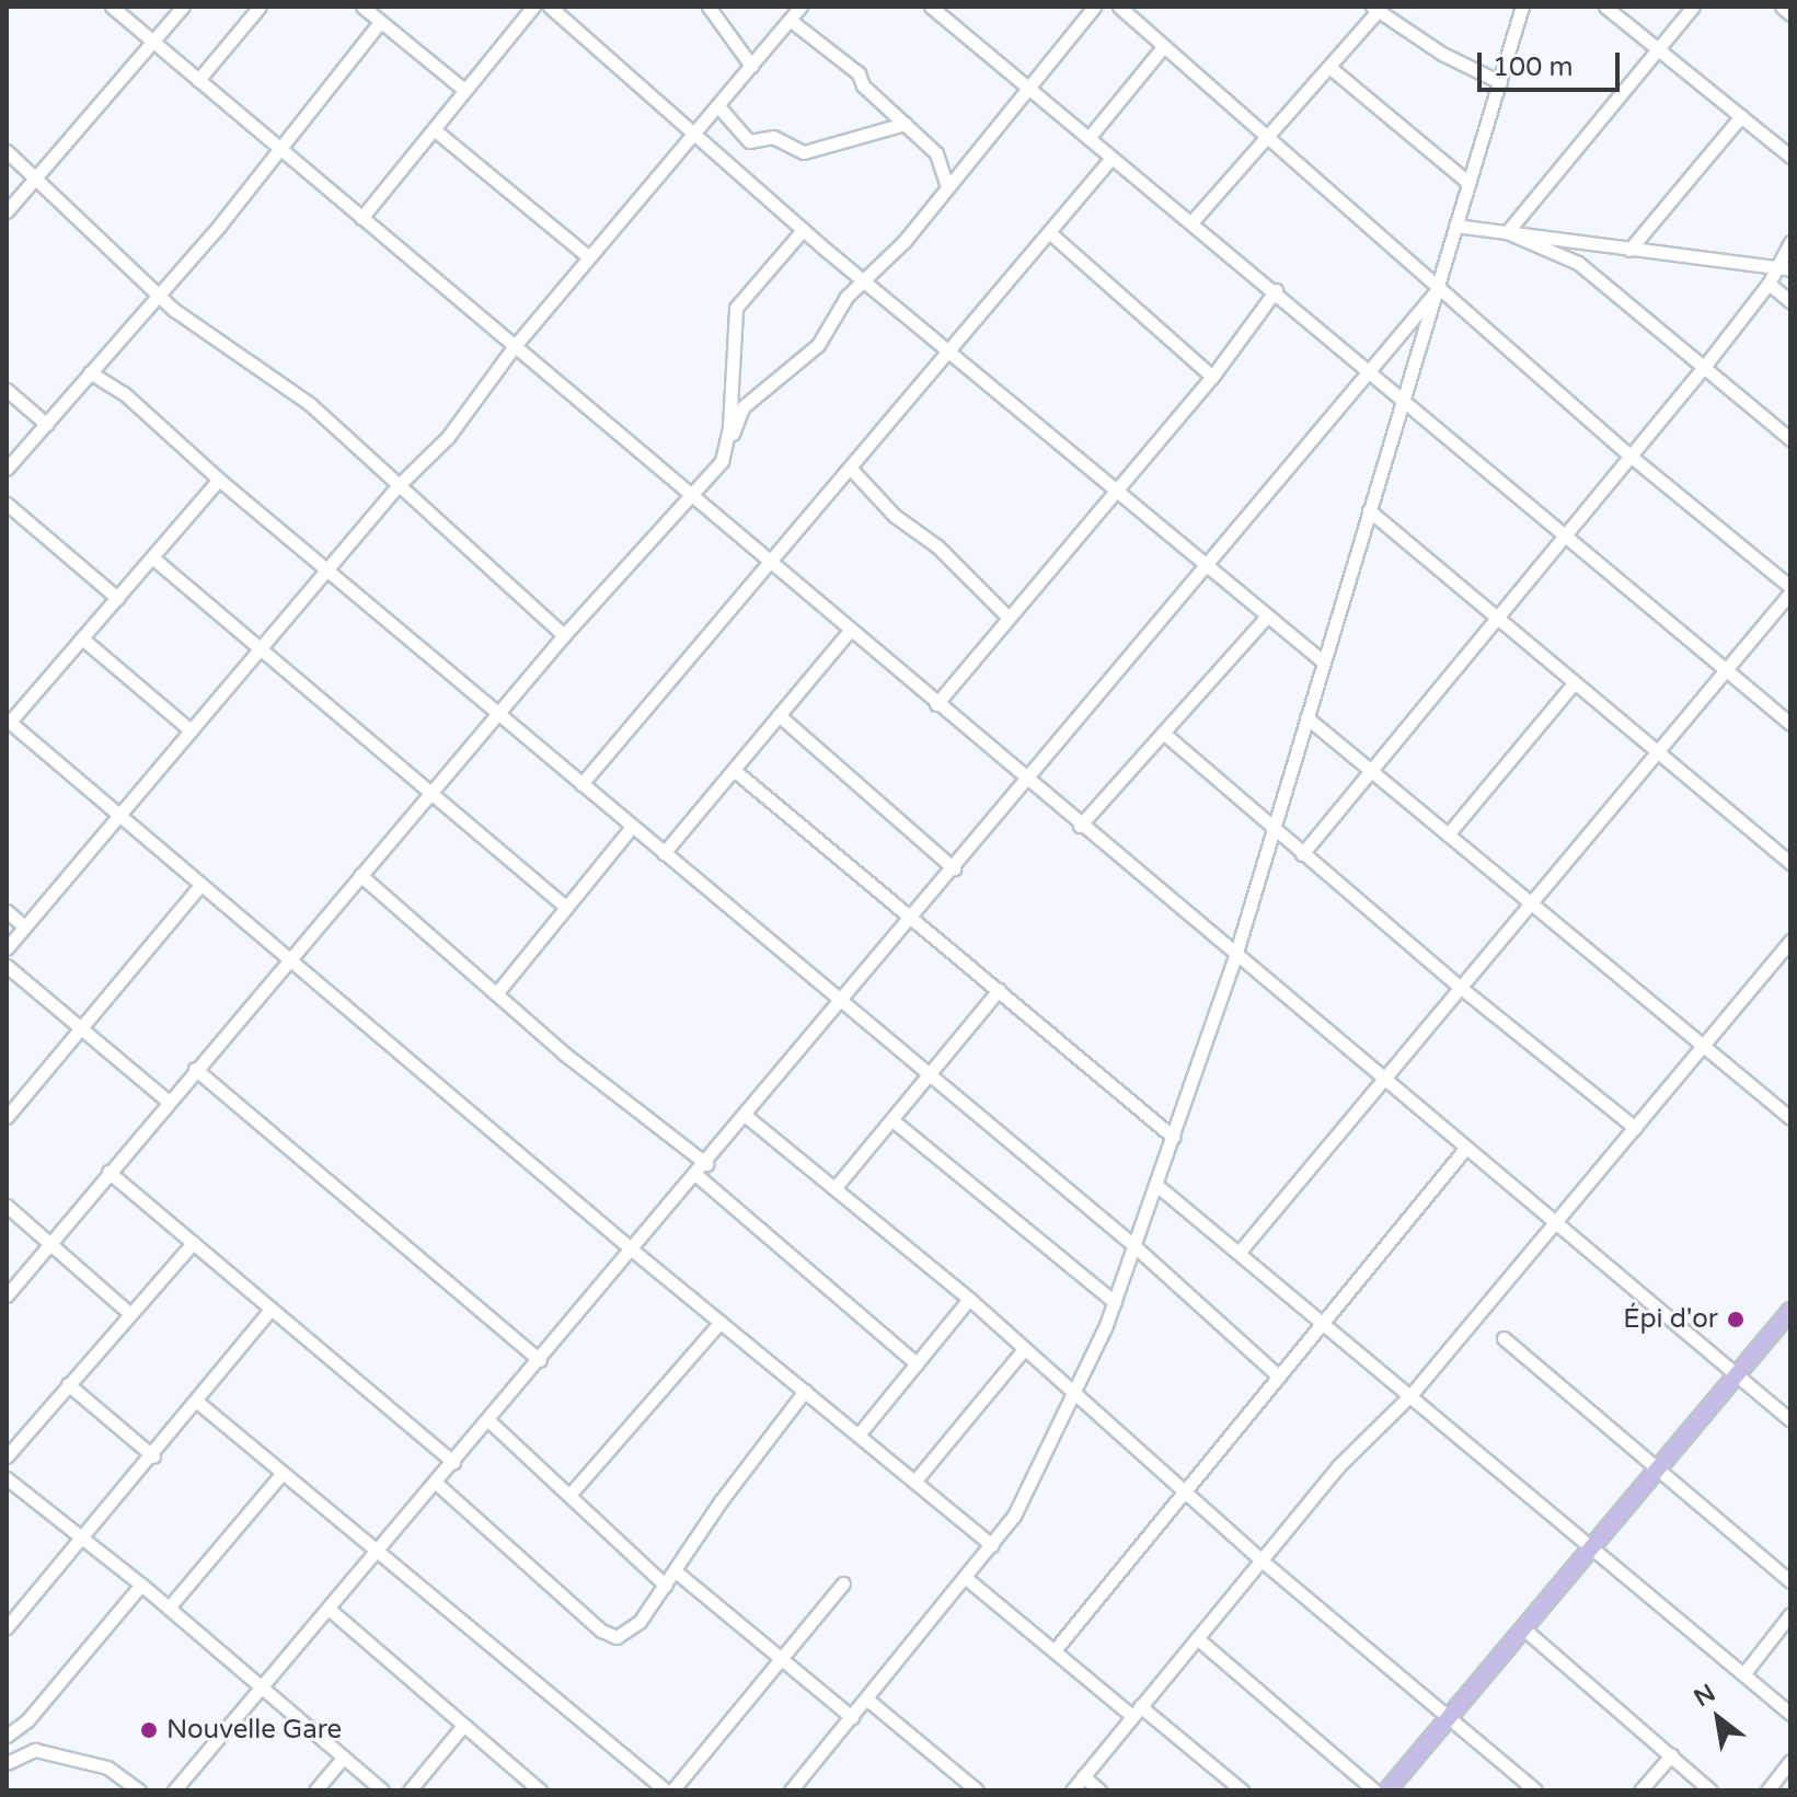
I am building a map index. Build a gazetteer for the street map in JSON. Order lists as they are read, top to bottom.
{
  "places": ["Épi d'or", "Nouvelle Gare"],
  "scale_bar": "100 m",
  "north": "top left"
}
